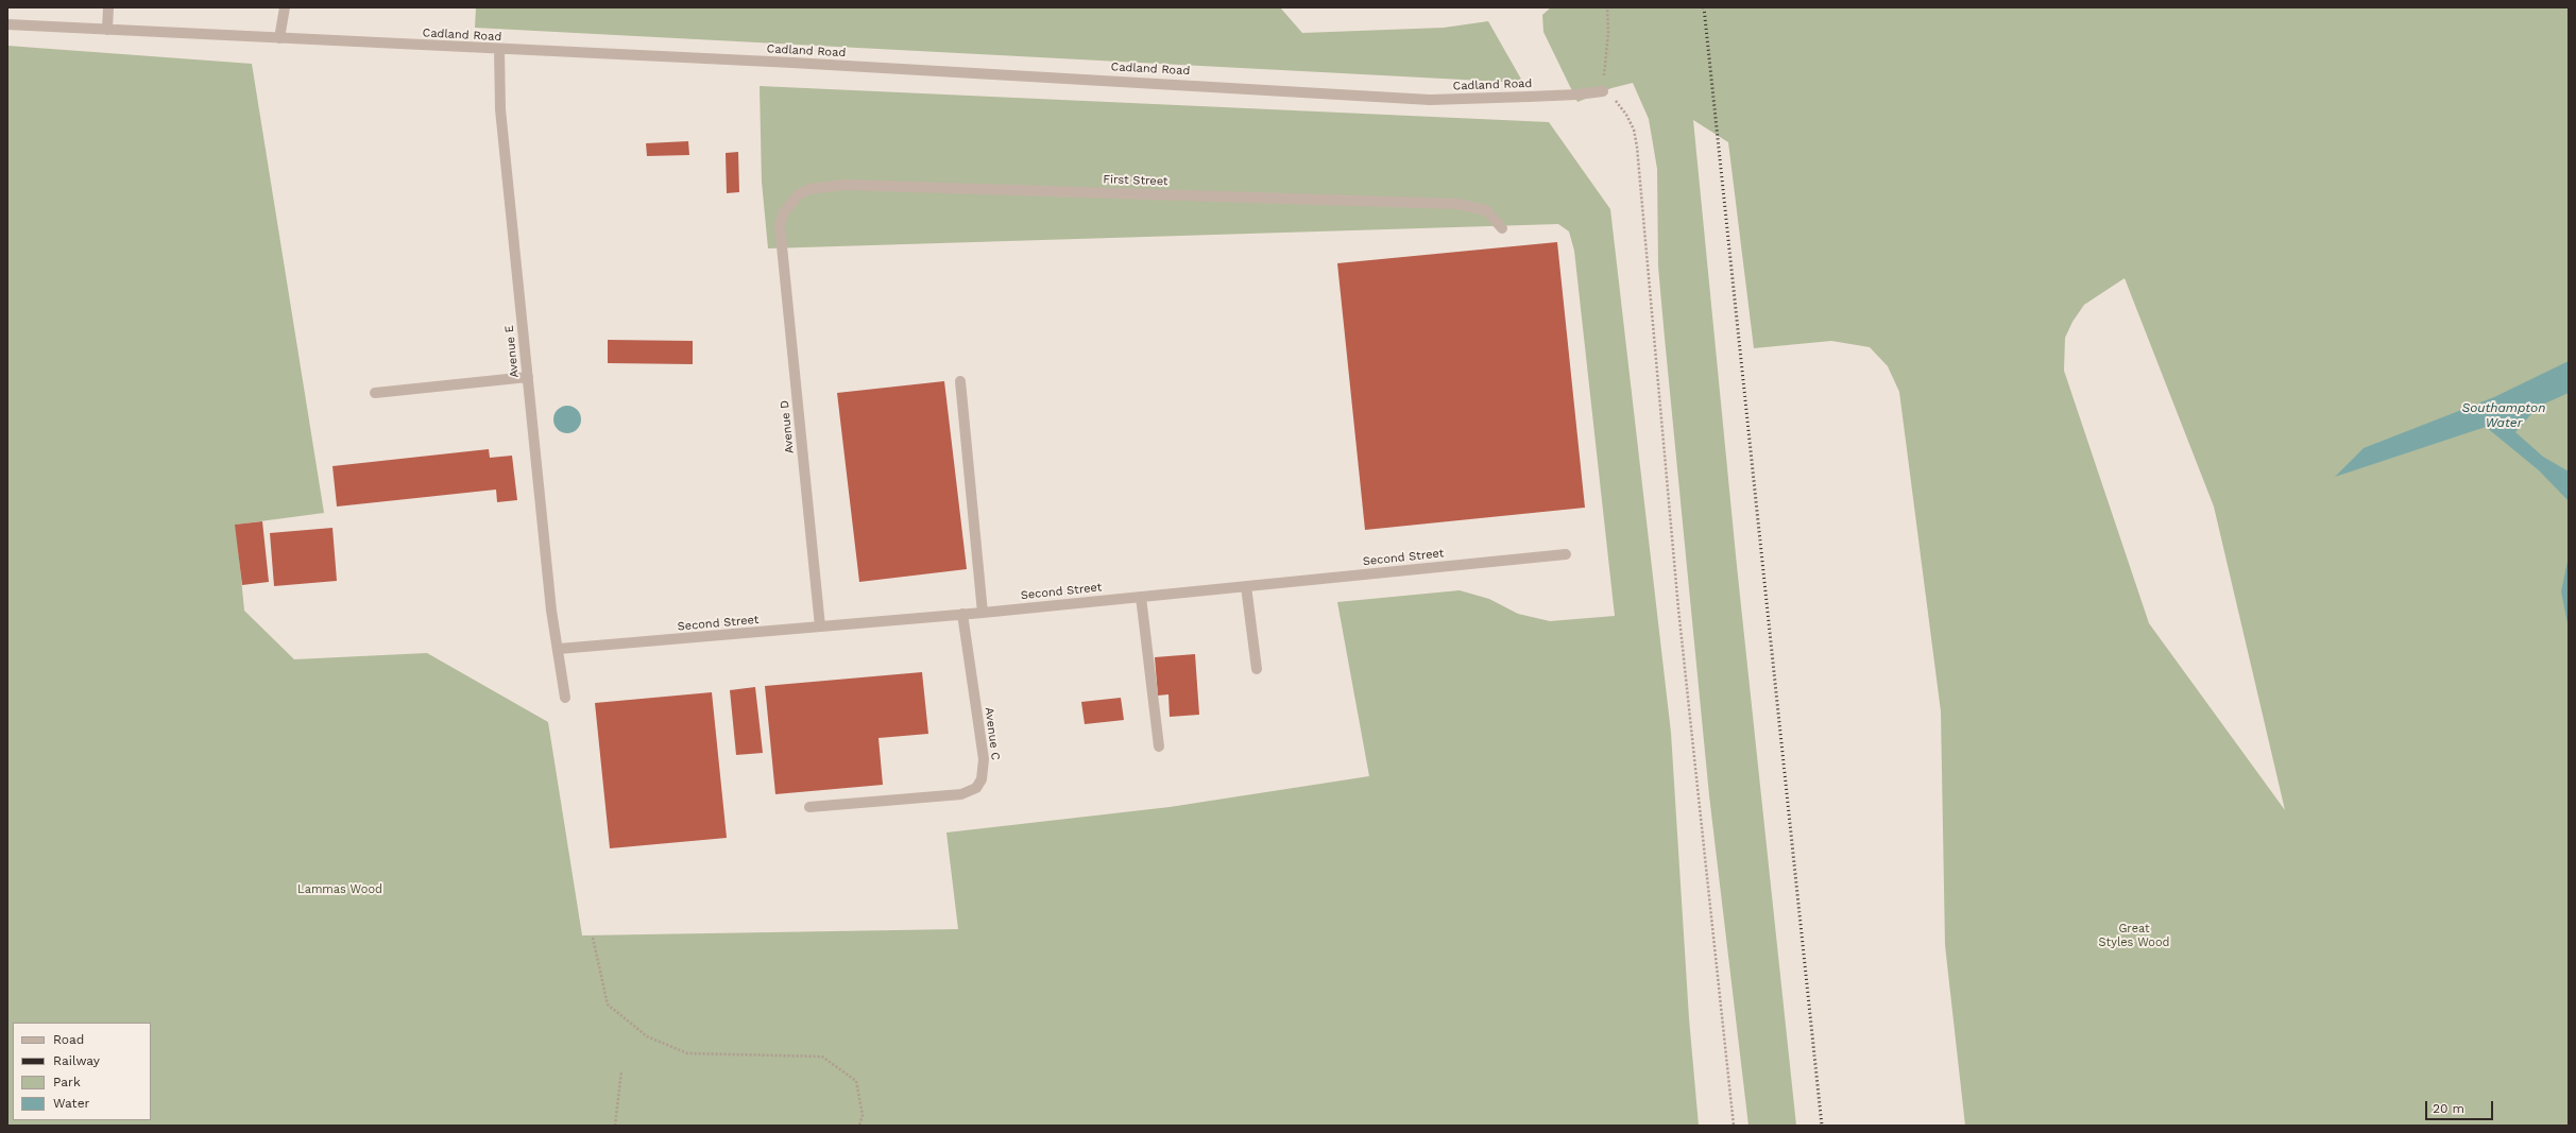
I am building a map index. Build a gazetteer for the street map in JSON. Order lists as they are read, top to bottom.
{
  "streets": {
    "street": [
      "Cadland Road",
      "First Street",
      "Avenue E",
      "Avenue D",
      "Second Street",
      "Avenue C"
    ]
  },
  "crossings": [
    ["Cadland Road", "Avenue E"],
    ["First Street", "Avenue D"],
    ["Avenue E", "Second Street"],
    ["Avenue D", "Second Street"],
    ["Second Street", "Avenue C"]
  ],
  "water": ["Southampton Water"],
  "parks": ["Lammas Wood", "Great Styles Wood"],
  "legend": [
    "Road",
    "Railway",
    "Park",
    "Water"
  ],
  "scale_bar": "20 m"
}
